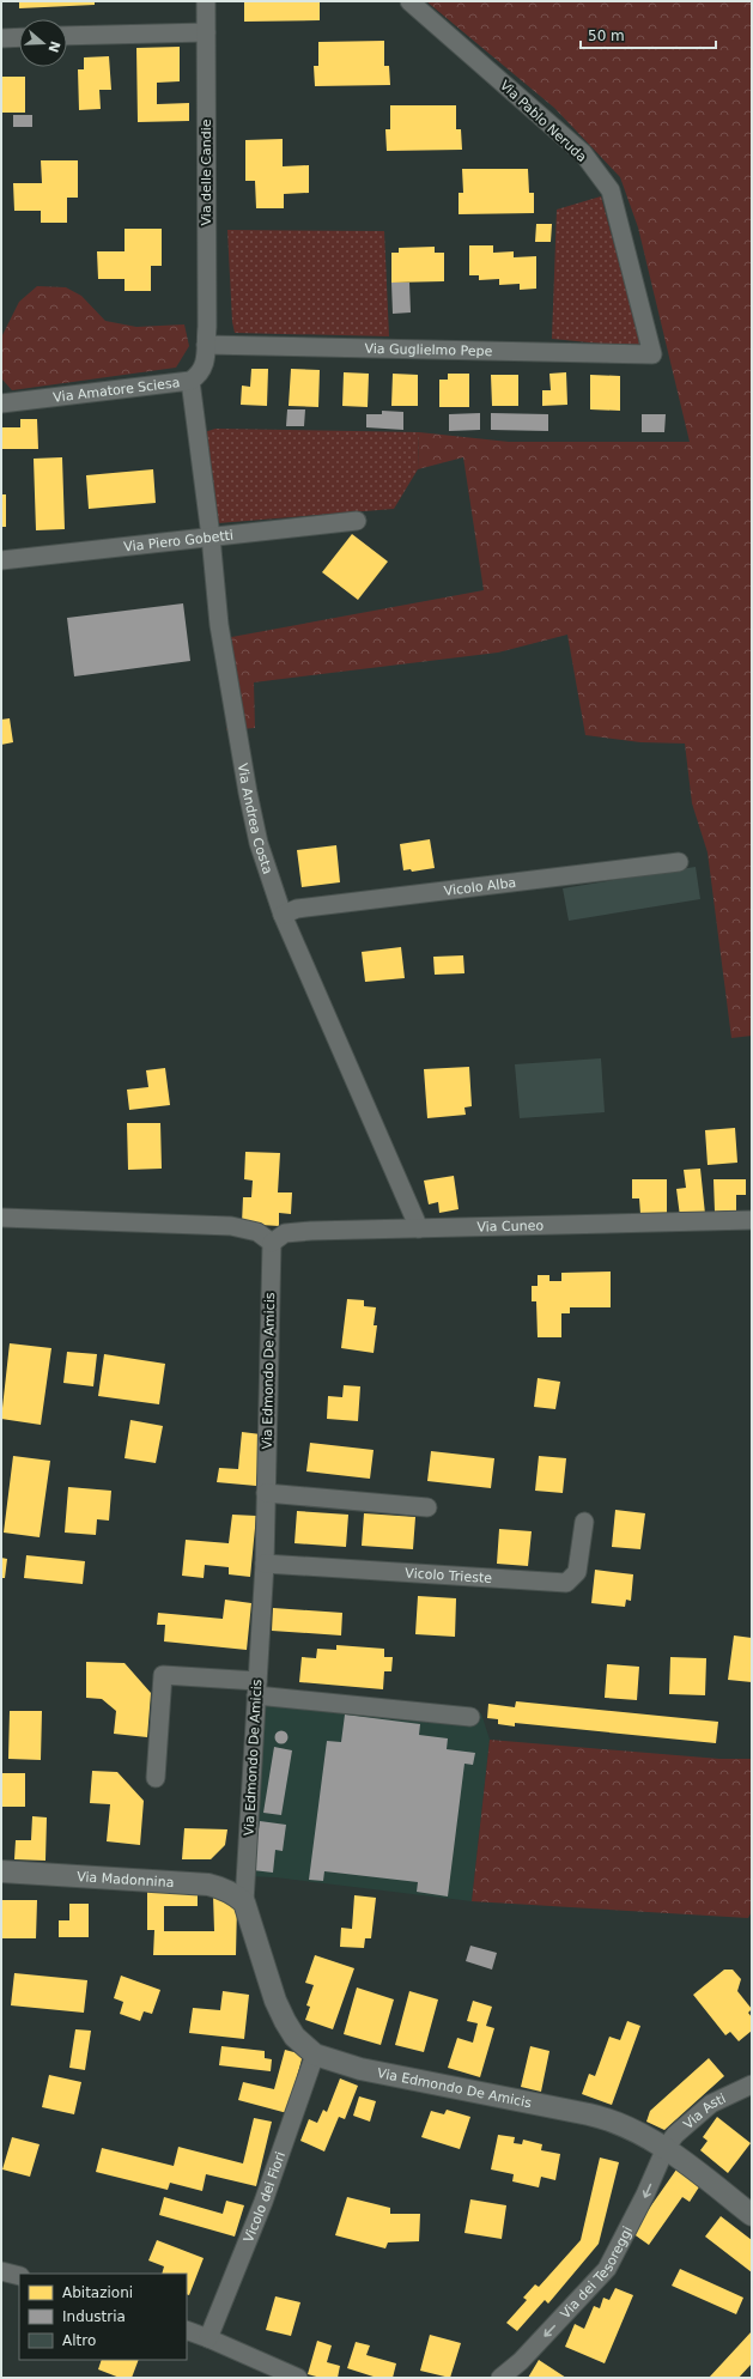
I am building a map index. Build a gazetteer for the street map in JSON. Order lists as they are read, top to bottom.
{
  "streets": {
    "street": [
      "Via Pablo Neruda",
      "Via delle Candie",
      "Via Guglielmo Pepe",
      "Via Amatore Sciesa",
      "Via Piero Gobetti",
      "Via Andrea Costa",
      "Vicolo Alba",
      "Via Cuneo",
      "Via Edmondo De Amicis",
      "Vicolo Trieste",
      "Via Madonnina",
      "Via Asti",
      "Vicolo dei Fiori",
      "Via dei Tesoreggi"
    ]
  },
  "crossings": [
    ["Via Pablo Neruda", "Via Guglielmo Pepe"],
    ["Via delle Candie", "Via Guglielmo Pepe"],
    ["Via delle Candie", "Via Amatore Sciesa"],
    ["Via Guglielmo Pepe", "Via Amatore Sciesa"],
    ["Via Amatore Sciesa", "Via Andrea Costa"],
    ["Via Piero Gobetti", "Via Andrea Costa"],
    ["Via Andrea Costa", "Vicolo Alba"],
    ["Via Andrea Costa", "Via Cuneo"],
    ["Via Cuneo", "Via Edmondo De Amicis"],
    ["Via Edmondo De Amicis", "Vicolo Trieste"],
    ["Via Edmondo De Amicis", "Via Madonnina"],
    ["Via Edmondo De Amicis", "Via Asti"],
    ["Via Edmondo De Amicis", "Vicolo dei Fiori"],
    ["Via Edmondo De Amicis", "Via dei Tesoreggi"],
    ["Via Asti", "Via dei Tesoreggi"]
  ],
  "one_way": ["Via dei Tesoreggi"],
  "legend": ["Abitazioni", "Industria", "Altro"],
  "scale_bar": "50 m",
  "north": "right"
}
